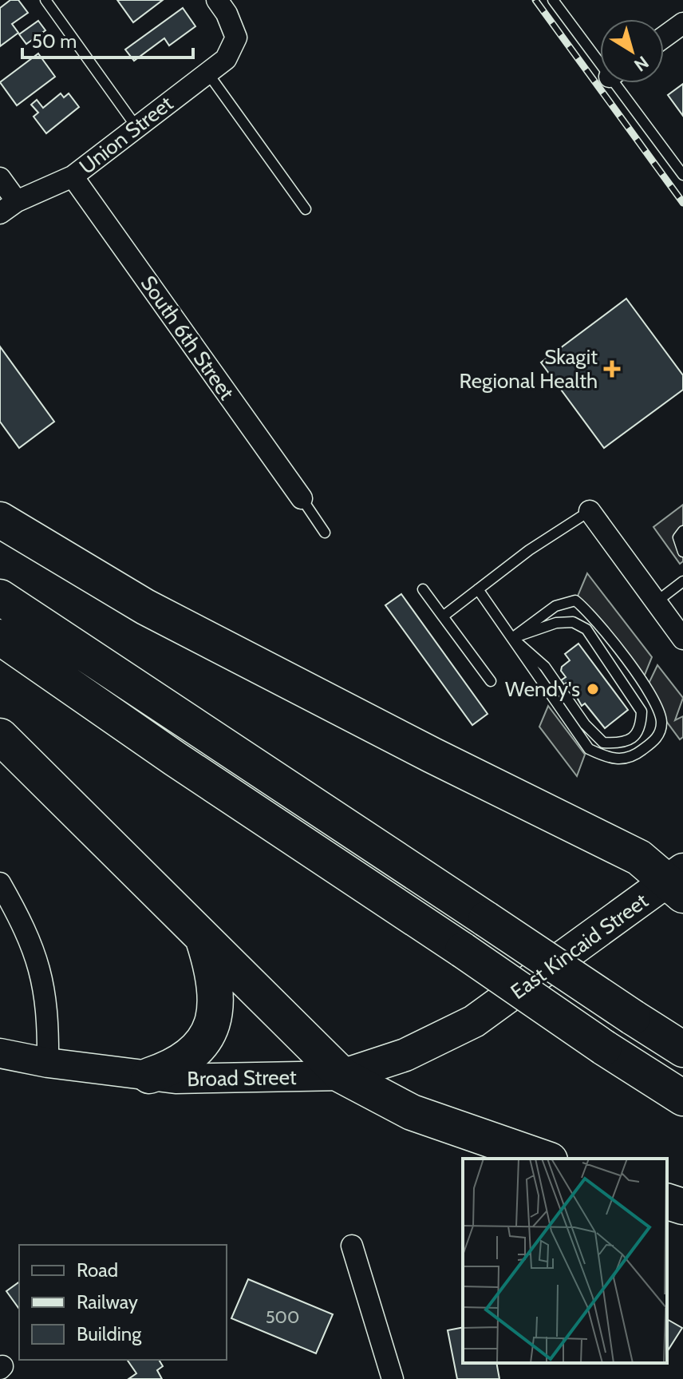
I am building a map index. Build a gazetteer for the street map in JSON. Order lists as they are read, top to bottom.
{
  "streets": {
    "main road": ["East Kincaid Street", "Broad Street"],
    "street": ["Union Street", "South 6th Street"]
  },
  "crossings": [
    ["Union Street", "South 6th Street"],
    ["East Kincaid Street", "Broad Street"]
  ],
  "places": {
    "health": ["Skagit Regional Health"],
    "other": ["Wendy's"]
  },
  "house_numbers": ["500"],
  "legend": ["Road", "Railway", "Building"],
  "scale_bar": "50 m",
  "north": "bottom right"
}
